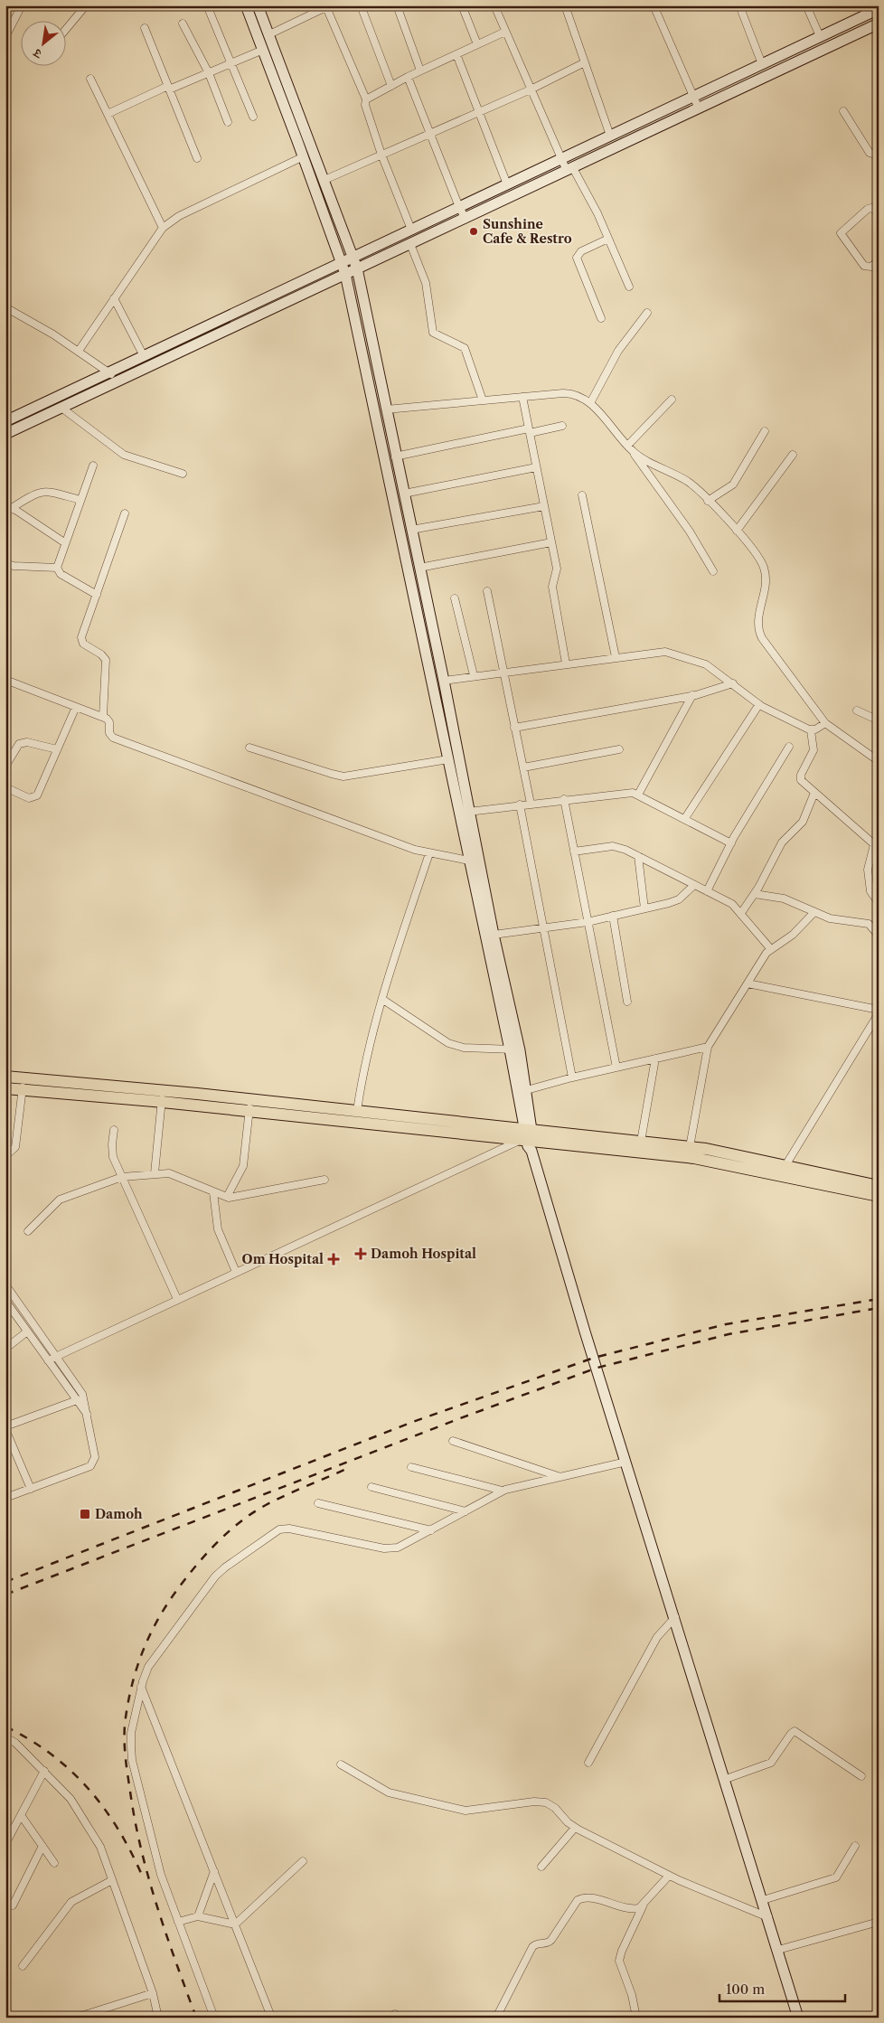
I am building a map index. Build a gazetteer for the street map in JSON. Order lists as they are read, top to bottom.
{
  "places": {
    "other": ["Sunshine Cafe & Restro"],
    "health": ["Damoh Hospital", "Om Hospital"],
    "transit": ["Damoh"]
  },
  "scale_bar": "100 m",
  "north": "bottom left"
}
